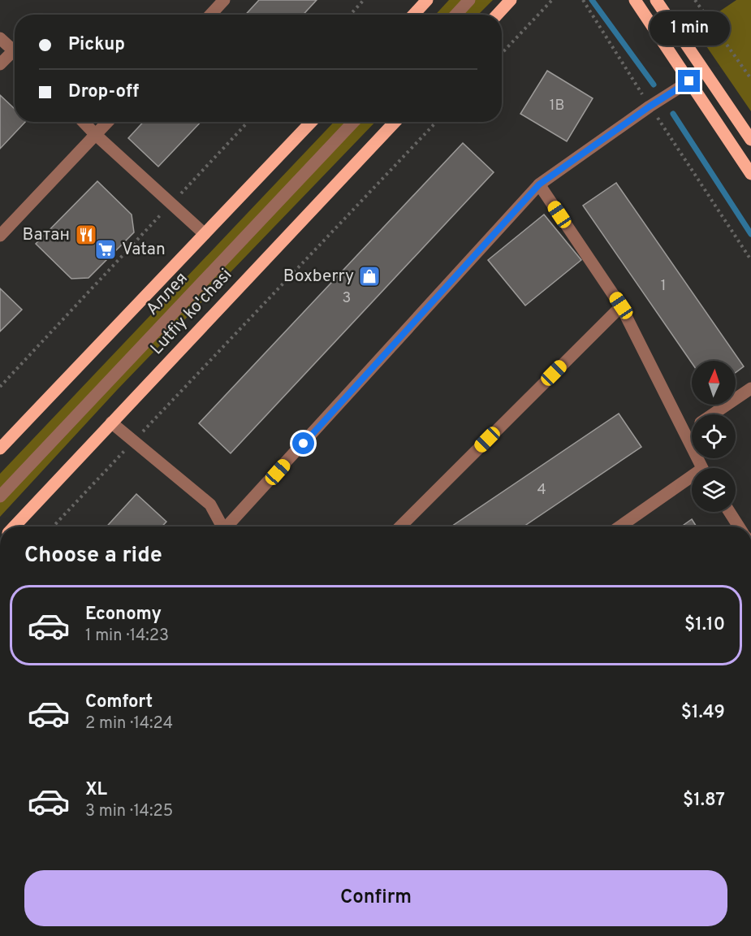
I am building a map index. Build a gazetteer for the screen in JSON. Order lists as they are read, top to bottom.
{
  "streets": {
    "main road": ["Lutfiy ko'chasi"],
    "street": ["Аллея"]
  },
  "places": {
    "restaurant": ["Ватан"],
    "supermarket": ["Vatan"],
    "shop": ["Boxberry"]
  },
  "house_numbers": [
    "1B",
    "1",
    "3",
    "4"
  ],
  "north": "top",
  "page": {
    "bubble": "1 min",
    "banner": ["Pickup", "Drop-off"],
    "heading": "Choose a ride",
    "list": [
      {
        "name": "Economy",
        "note": "1 min · 14:23",
        "value": "$1.10"
      },
      {
        "name": "Comfort",
        "note": "2 min · 14:24",
        "value": "$1.49"
      },
      {
        "name": "XL",
        "note": "3 min · 14:25",
        "value": "$1.87"
      }
    ],
    "buttons": "Confirm"
  }
}
